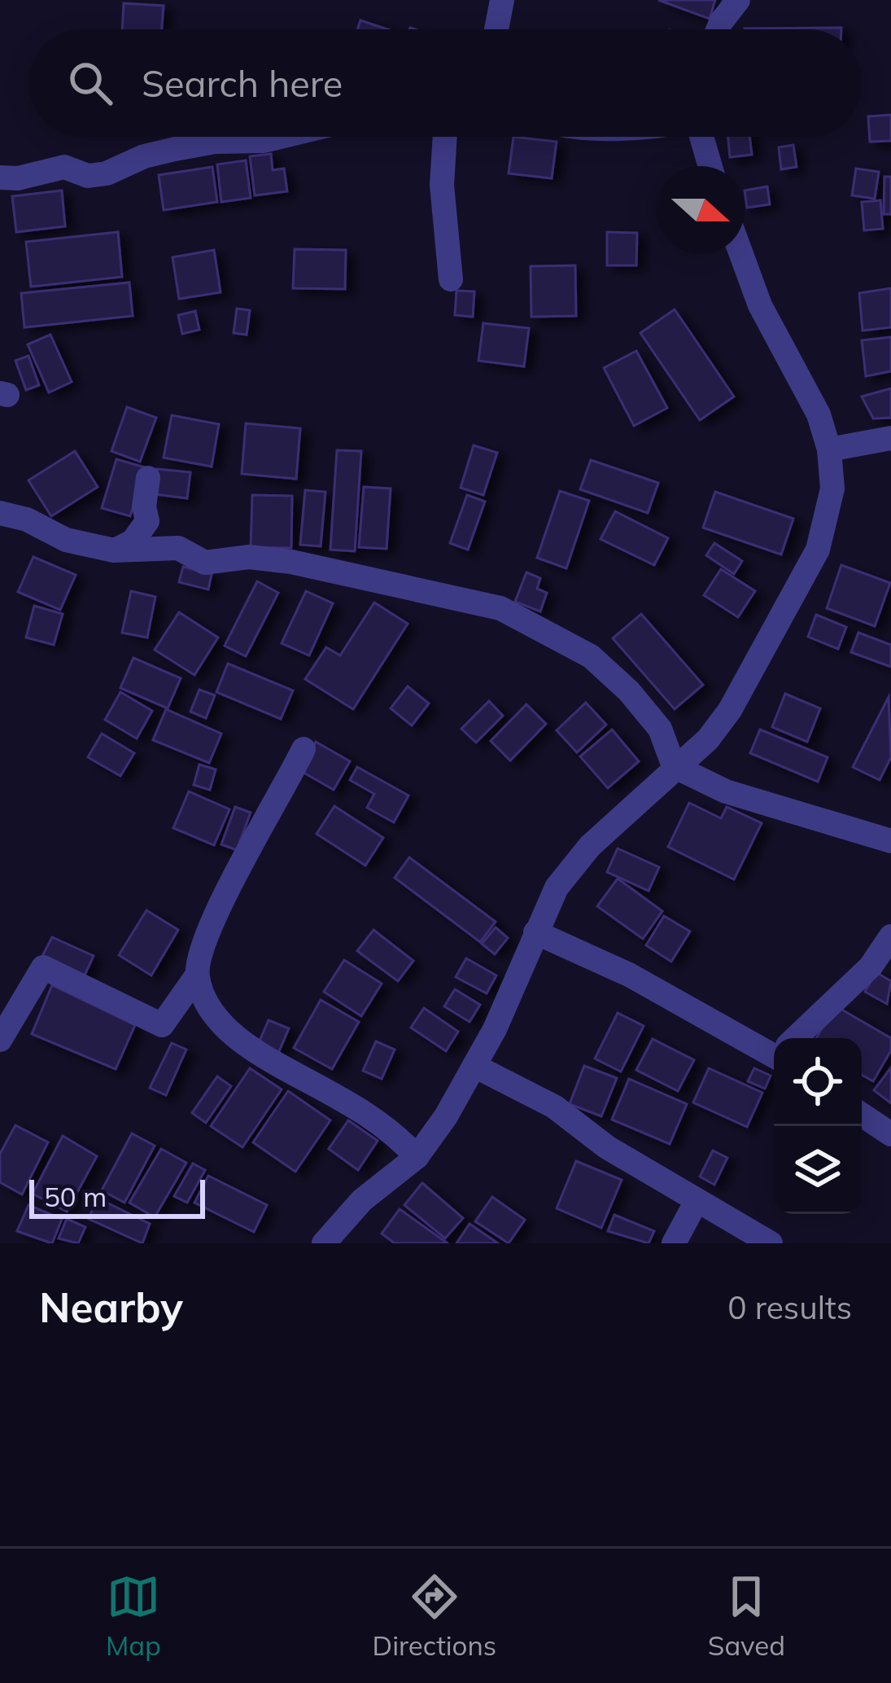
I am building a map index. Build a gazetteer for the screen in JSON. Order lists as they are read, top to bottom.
{
  "scale_bar": "50 m",
  "north": "right",
  "page": {
    "search": "Search here",
    "scale": "50 m",
    "heading": ["Nearby", "0 results"],
    "nav": ["Map", "Directions", "Saved"]
  }
}
